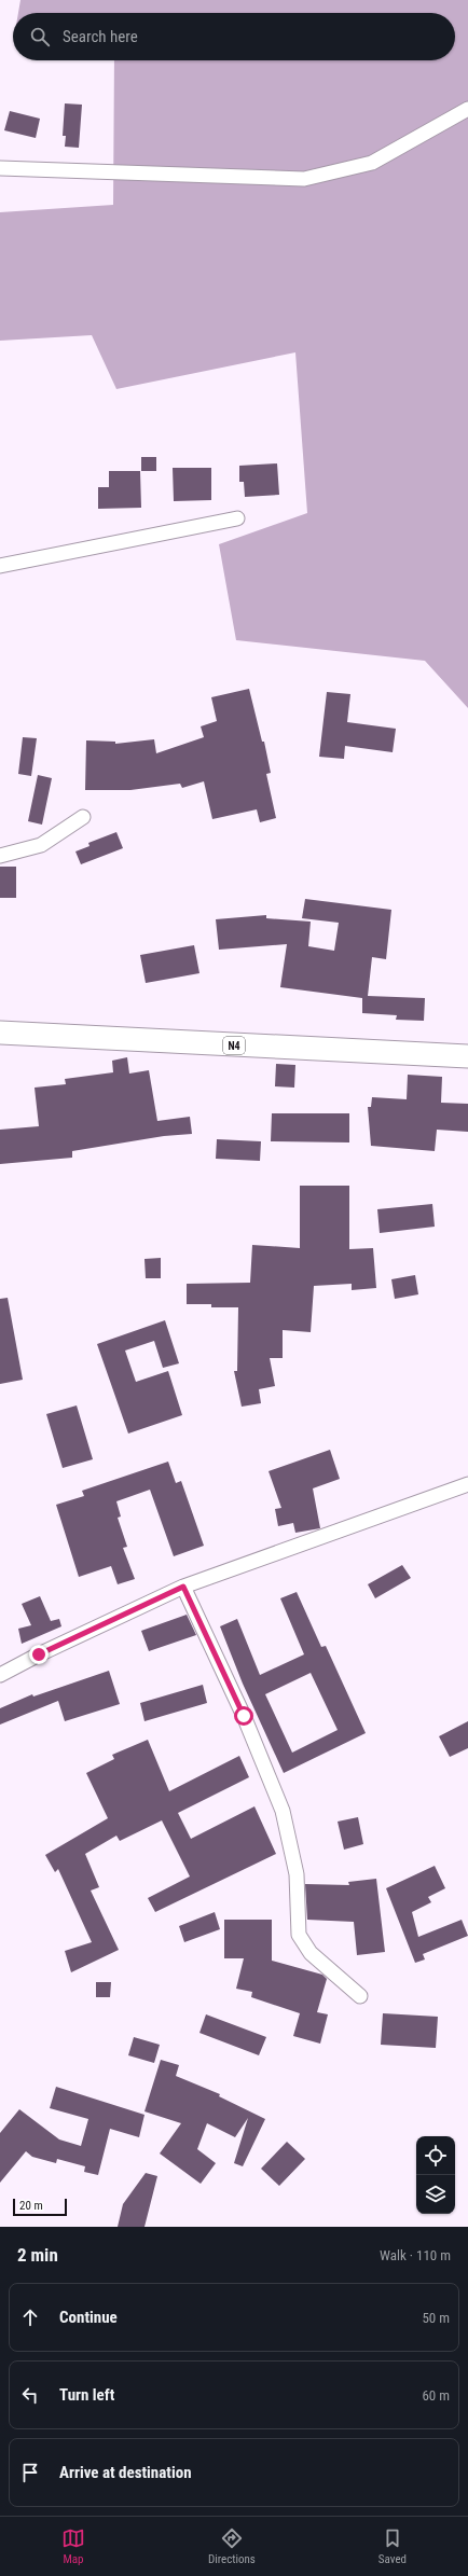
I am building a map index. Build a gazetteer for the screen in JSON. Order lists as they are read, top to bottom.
{
  "streets": {
    "highway": ["N4"]
  },
  "scale_bar": "20 m",
  "page": {
    "search": "Search here",
    "scale": "20 m",
    "heading": ["2 min", "Walk · 110 m"],
    "list": [
      ["Continue", "50 m"],
      ["Turn left", "60 m"],
      "Arrive at destination"
    ],
    "nav": ["Map", "Directions", "Saved"]
  }
}
